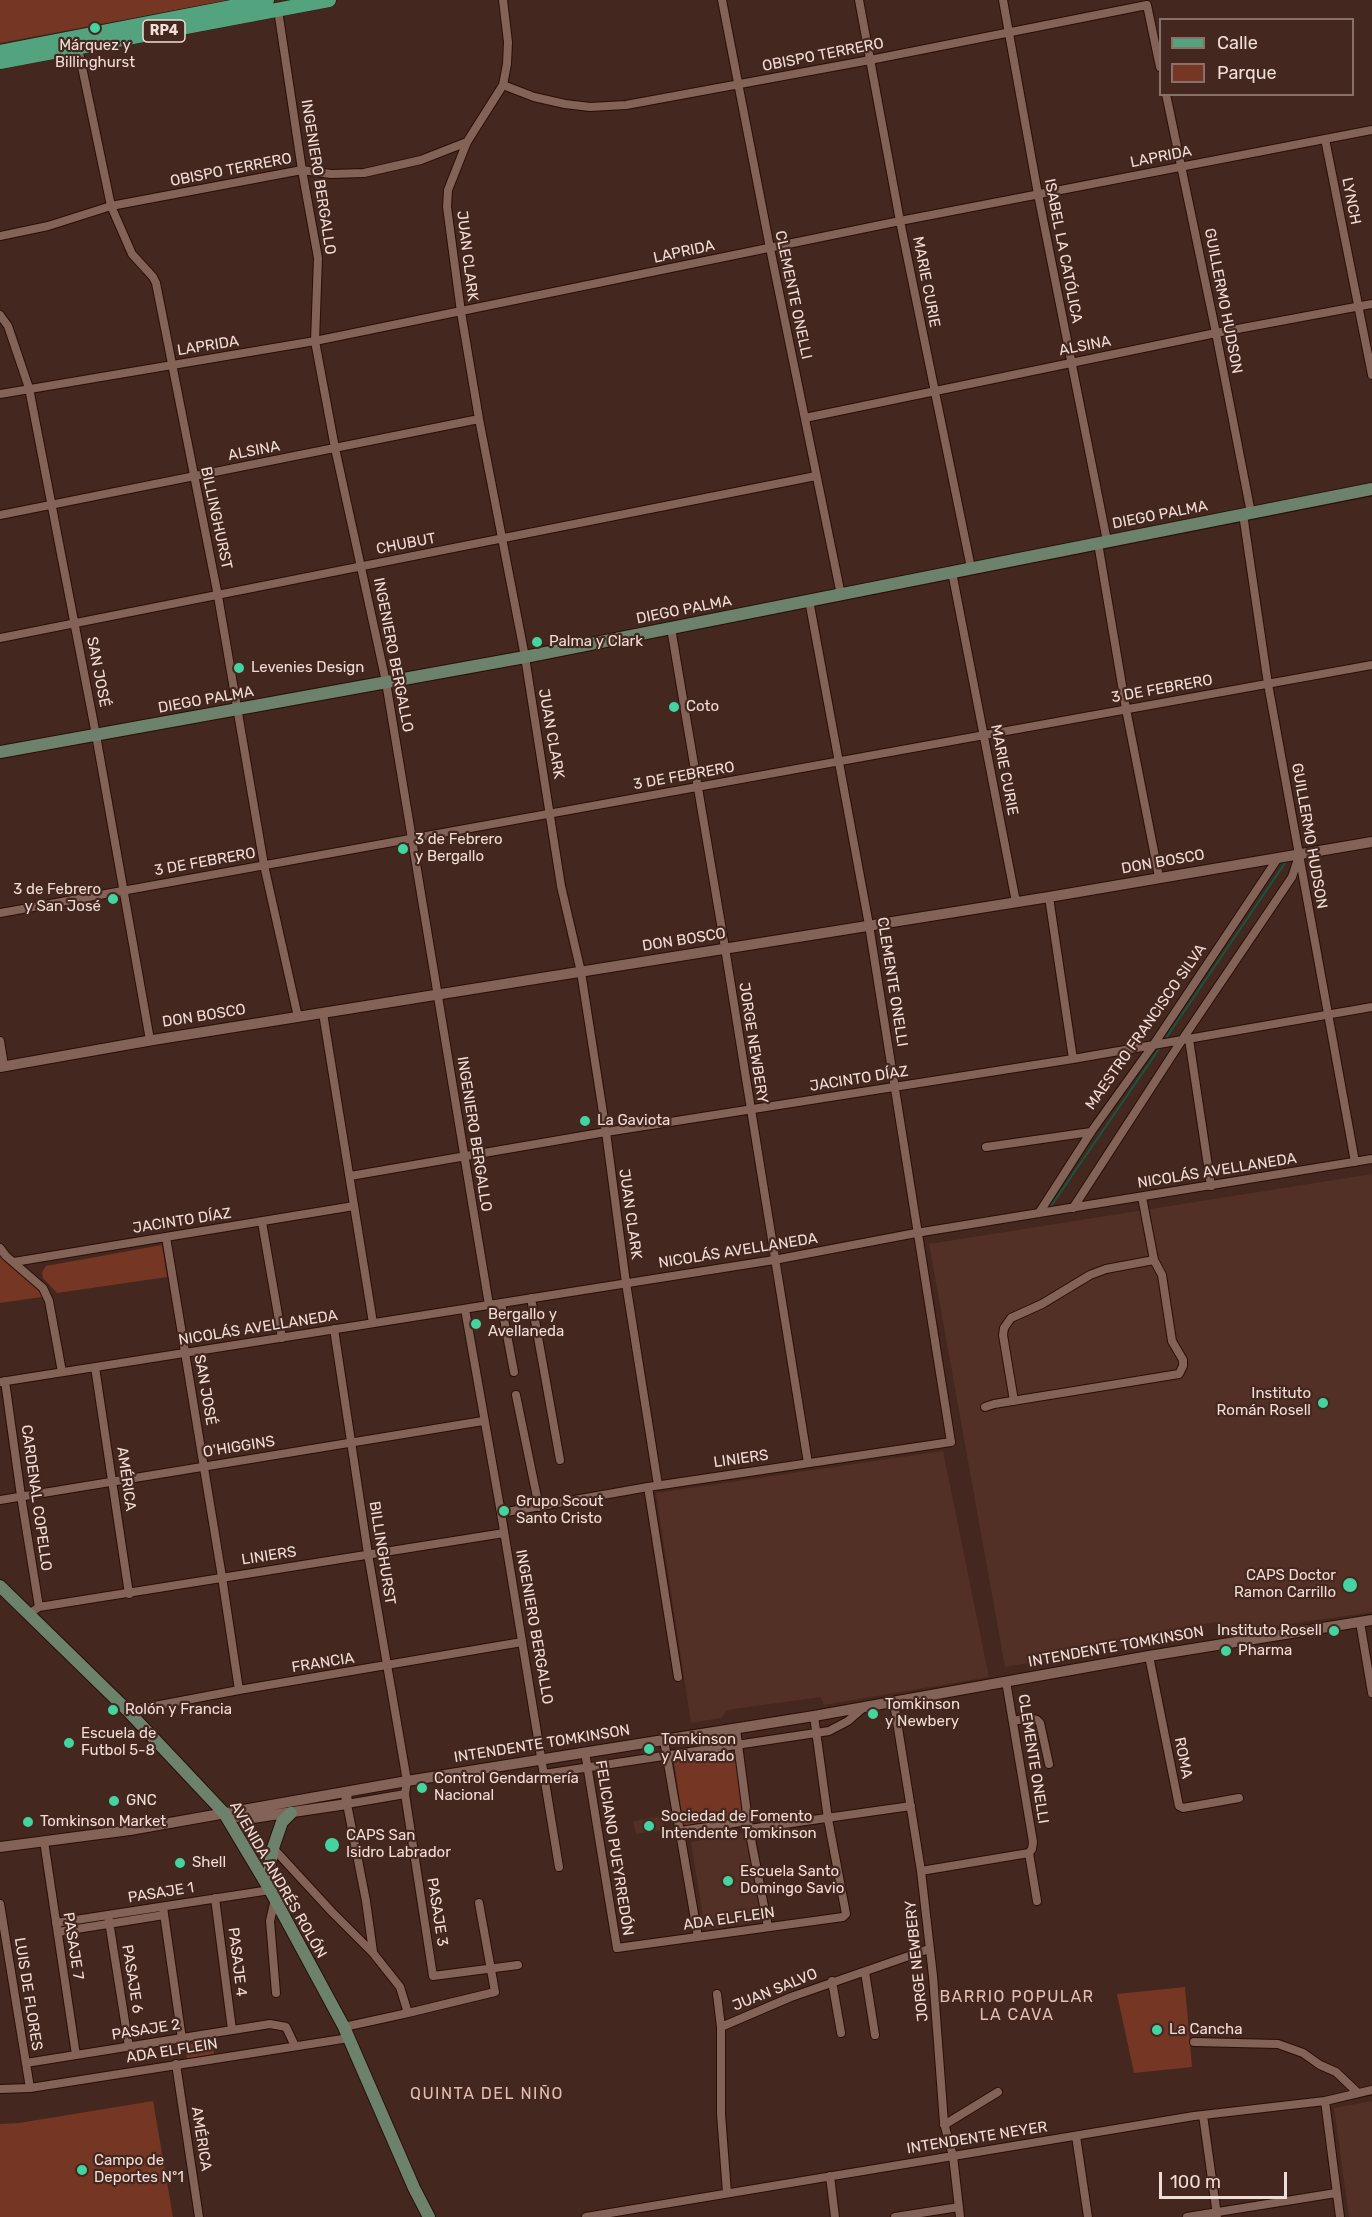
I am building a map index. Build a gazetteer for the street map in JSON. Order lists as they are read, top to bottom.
{
  "streets": {
    "main road": ["RP4", "DIEGO PALMA", "AVENIDA ANDRÉS ROLÓN"],
    "street": [
      "OBISPO TERRERO",
      "LAPRIDA",
      "INGENIERO BERGALLO",
      "LYNCH",
      "ISABEL LA CATÓLICA",
      "JUAN CLARK",
      "MARIE CURIE",
      "CLEMENTE ONELLI",
      "GUILLERMO HUDSON",
      "ALSINA",
      "BILLINGHURST",
      "CHUBUT",
      "SAN JOSÉ",
      "3 DE FEBRERO",
      "DON BOSCO",
      "MAESTRO FRANCISCO SILVA",
      "JORGE NEWBERY",
      "JACINTO DÍAZ",
      "NICOLÁS AVELLANEDA",
      "O'HIGGINS",
      "LINIERS",
      "AMÉRICA",
      "CARDENAL COPELLO",
      "INTENDENTE TOMKINSON",
      "FRANCIA",
      "ROMA",
      "FELICIANO PUEYRREDÓN",
      "PASAJE 1",
      "PASAJE 3",
      "ADA ELFLEIN",
      "PASAJE 7",
      "PASAJE 4",
      "PASAJE 6",
      "JUAN SALVO",
      "LUIS DE FLORES",
      "PASAJE 2",
      "INTENDENTE NEYER"
    ]
  },
  "crossings": [
    ["RP4", "INGENIERO BERGALLO"],
    ["RP4", "BILLINGHURST"],
    ["OBISPO TERRERO", "INGENIERO BERGALLO"],
    ["OBISPO TERRERO", "ISABEL LA CATÓLICA"],
    ["OBISPO TERRERO", "JUAN CLARK"],
    ["OBISPO TERRERO", "MARIE CURIE"],
    ["OBISPO TERRERO", "CLEMENTE ONELLI"],
    ["OBISPO TERRERO", "BILLINGHURST"],
    ["LAPRIDA", "INGENIERO BERGALLO"],
    ["LAPRIDA", "LYNCH"],
    ["LAPRIDA", "ISABEL LA CATÓLICA"],
    ["LAPRIDA", "JUAN CLARK"],
    ["LAPRIDA", "MARIE CURIE"],
    ["LAPRIDA", "CLEMENTE ONELLI"],
    ["LAPRIDA", "GUILLERMO HUDSON"],
    ["LAPRIDA", "BILLINGHURST"],
    ["LAPRIDA", "SAN JOSÉ"],
    ["INGENIERO BERGALLO", "ALSINA"],
    ["INGENIERO BERGALLO", "DIEGO PALMA"],
    ["INGENIERO BERGALLO", "CHUBUT"],
    ["INGENIERO BERGALLO", "3 DE FEBRERO"],
    ["INGENIERO BERGALLO", "DON BOSCO"],
    ["INGENIERO BERGALLO", "JACINTO DÍAZ"],
    ["INGENIERO BERGALLO", "NICOLÁS AVELLANEDA"],
    ["INGENIERO BERGALLO", "O'HIGGINS"],
    ["INGENIERO BERGALLO", "LINIERS"],
    ["INGENIERO BERGALLO", "INTENDENTE TOMKINSON"],
    ["INGENIERO BERGALLO", "FRANCIA"],
    ["LYNCH", "ALSINA"],
    ["ISABEL LA CATÓLICA", "ALSINA"],
    ["ISABEL LA CATÓLICA", "DIEGO PALMA"],
    ["ISABEL LA CATÓLICA", "3 DE FEBRERO"],
    ["ISABEL LA CATÓLICA", "DON BOSCO"],
    ["JUAN CLARK", "ALSINA"],
    ["JUAN CLARK", "DIEGO PALMA"],
    ["JUAN CLARK", "CHUBUT"],
    ["JUAN CLARK", "3 DE FEBRERO"],
    ["JUAN CLARK", "DON BOSCO"],
    ["JUAN CLARK", "JACINTO DÍAZ"],
    ["JUAN CLARK", "NICOLÁS AVELLANEDA"],
    ["JUAN CLARK", "LINIERS"],
    ["MARIE CURIE", "ALSINA"],
    ["MARIE CURIE", "DIEGO PALMA"],
    ["MARIE CURIE", "3 DE FEBRERO"],
    ["MARIE CURIE", "DON BOSCO"],
    ["CLEMENTE ONELLI", "ALSINA"],
    ["CLEMENTE ONELLI", "DIEGO PALMA"],
    ["CLEMENTE ONELLI", "CHUBUT"],
    ["CLEMENTE ONELLI", "3 DE FEBRERO"],
    ["CLEMENTE ONELLI", "DON BOSCO"],
    ["CLEMENTE ONELLI", "JACINTO DÍAZ"],
    ["CLEMENTE ONELLI", "NICOLÁS AVELLANEDA"],
    ["CLEMENTE ONELLI", "LINIERS"],
    ["CLEMENTE ONELLI", "INTENDENTE TOMKINSON"],
    ["GUILLERMO HUDSON", "ALSINA"],
    ["GUILLERMO HUDSON", "DIEGO PALMA"],
    ["GUILLERMO HUDSON", "3 DE FEBRERO"],
    ["GUILLERMO HUDSON", "DON BOSCO"],
    ["GUILLERMO HUDSON", "JACINTO DÍAZ"],
    ["GUILLERMO HUDSON", "NICOLÁS AVELLANEDA"],
    ["ALSINA", "BILLINGHURST"],
    ["ALSINA", "SAN JOSÉ"],
    ["DIEGO PALMA", "BILLINGHURST"],
    ["DIEGO PALMA", "SAN JOSÉ"],
    ["DIEGO PALMA", "JORGE NEWBERY"],
    ["BILLINGHURST", "CHUBUT"],
    ["BILLINGHURST", "3 DE FEBRERO"],
    ["BILLINGHURST", "DON BOSCO"],
    ["BILLINGHURST", "NICOLÁS AVELLANEDA"],
    ["BILLINGHURST", "O'HIGGINS"],
    ["BILLINGHURST", "LINIERS"],
    ["BILLINGHURST", "INTENDENTE TOMKINSON"],
    ["BILLINGHURST", "FRANCIA"],
    ["BILLINGHURST", "PASAJE 3"],
    ["CHUBUT", "SAN JOSÉ"],
    ["SAN JOSÉ", "3 DE FEBRERO"],
    ["SAN JOSÉ", "DON BOSCO"],
    ["SAN JOSÉ", "JACINTO DÍAZ"],
    ["SAN JOSÉ", "NICOLÁS AVELLANEDA"],
    ["SAN JOSÉ", "O'HIGGINS"],
    ["SAN JOSÉ", "LINIERS"],
    ["SAN JOSÉ", "FRANCIA"],
    ["3 DE FEBRERO", "JORGE NEWBERY"],
    ["DON BOSCO", "MAESTRO FRANCISCO SILVA"],
    ["DON BOSCO", "JORGE NEWBERY"],
    ["MAESTRO FRANCISCO SILVA", "JACINTO DÍAZ"],
    ["MAESTRO FRANCISCO SILVA", "NICOLÁS AVELLANEDA"],
    ["JORGE NEWBERY", "JACINTO DÍAZ"],
    ["JORGE NEWBERY", "NICOLÁS AVELLANEDA"],
    ["JORGE NEWBERY", "LINIERS"],
    ["JORGE NEWBERY", "INTENDENTE TOMKINSON"],
    ["JORGE NEWBERY", "JUAN SALVO"],
    ["JORGE NEWBERY", "INTENDENTE NEYER"],
    ["NICOLÁS AVELLANEDA", "AMÉRICA"],
    ["NICOLÁS AVELLANEDA", "CARDENAL COPELLO"],
    ["O'HIGGINS", "AMÉRICA"],
    ["O'HIGGINS", "CARDENAL COPELLO"],
    ["LINIERS", "AMÉRICA"],
    ["LINIERS", "CARDENAL COPELLO"],
    ["LINIERS", "AVENIDA ANDRÉS ROLÓN"],
    ["AMÉRICA", "ADA ELFLEIN"],
    ["CARDENAL COPELLO", "AVENIDA ANDRÉS ROLÓN"],
    ["INTENDENTE TOMKINSON", "ROMA"],
    ["INTENDENTE TOMKINSON", "FELICIANO PUEYRREDÓN"],
    ["INTENDENTE TOMKINSON", "AVENIDA ANDRÉS ROLÓN"],
    ["INTENDENTE TOMKINSON", "PASAJE 3"],
    ["INTENDENTE TOMKINSON", "PASAJE 7"],
    ["FRANCIA", "AVENIDA ANDRÉS ROLÓN"],
    ["FELICIANO PUEYRREDÓN", "ADA ELFLEIN"],
    ["AVENIDA ANDRÉS ROLÓN", "PASAJE 1"],
    ["AVENIDA ANDRÉS ROLÓN", "ADA ELFLEIN"],
    ["PASAJE 1", "PASAJE 7"],
    ["PASAJE 1", "PASAJE 4"],
    ["PASAJE 1", "PASAJE 6"],
    ["PASAJE 3", "ADA ELFLEIN"],
    ["ADA ELFLEIN", "LUIS DE FLORES"],
    ["ADA ELFLEIN", "PASAJE 2"],
    ["PASAJE 7", "PASAJE 2"],
    ["PASAJE 4", "PASAJE 2"],
    ["PASAJE 6", "PASAJE 2"],
    ["JUAN SALVO", "INTENDENTE NEYER"],
    ["LUIS DE FLORES", "PASAJE 2"]
  ],
  "districts": ["BARRIO POPULAR LA CAVA", "QUINTA DEL NIÑO"],
  "places": [
    "Márquez y Billinghurst",
    "Palma y Clark",
    "Levenies Design",
    "Coto",
    "3 de Febrero y Bergallo",
    "3 de Febrero y San José",
    "La Gaviota",
    "Bergallo y Avellaneda",
    "Instituto Román Rosell",
    "Grupo Scout Santo Cristo",
    "CAPS Doctor Ramon Carrillo",
    "Instituto Rosell",
    "Pharma",
    "Rolón y Francia",
    "Tomkinson y Newbery",
    "Escuela de Futbol 5-8",
    "Tomkinson y Alvarado",
    "Control Gendarmería Nacional",
    "GNC",
    "Tomkinson Market",
    "Sociedad de Fomento Intendente Tomkinson",
    "CAPS San Isidro Labrador",
    "Shell",
    "Escuela Santo Domingo Savio",
    "La Cancha",
    "Campo de Deportes Nº1"
  ],
  "legend": ["Calle", "Parque"],
  "scale_bar": "100 m"
}
